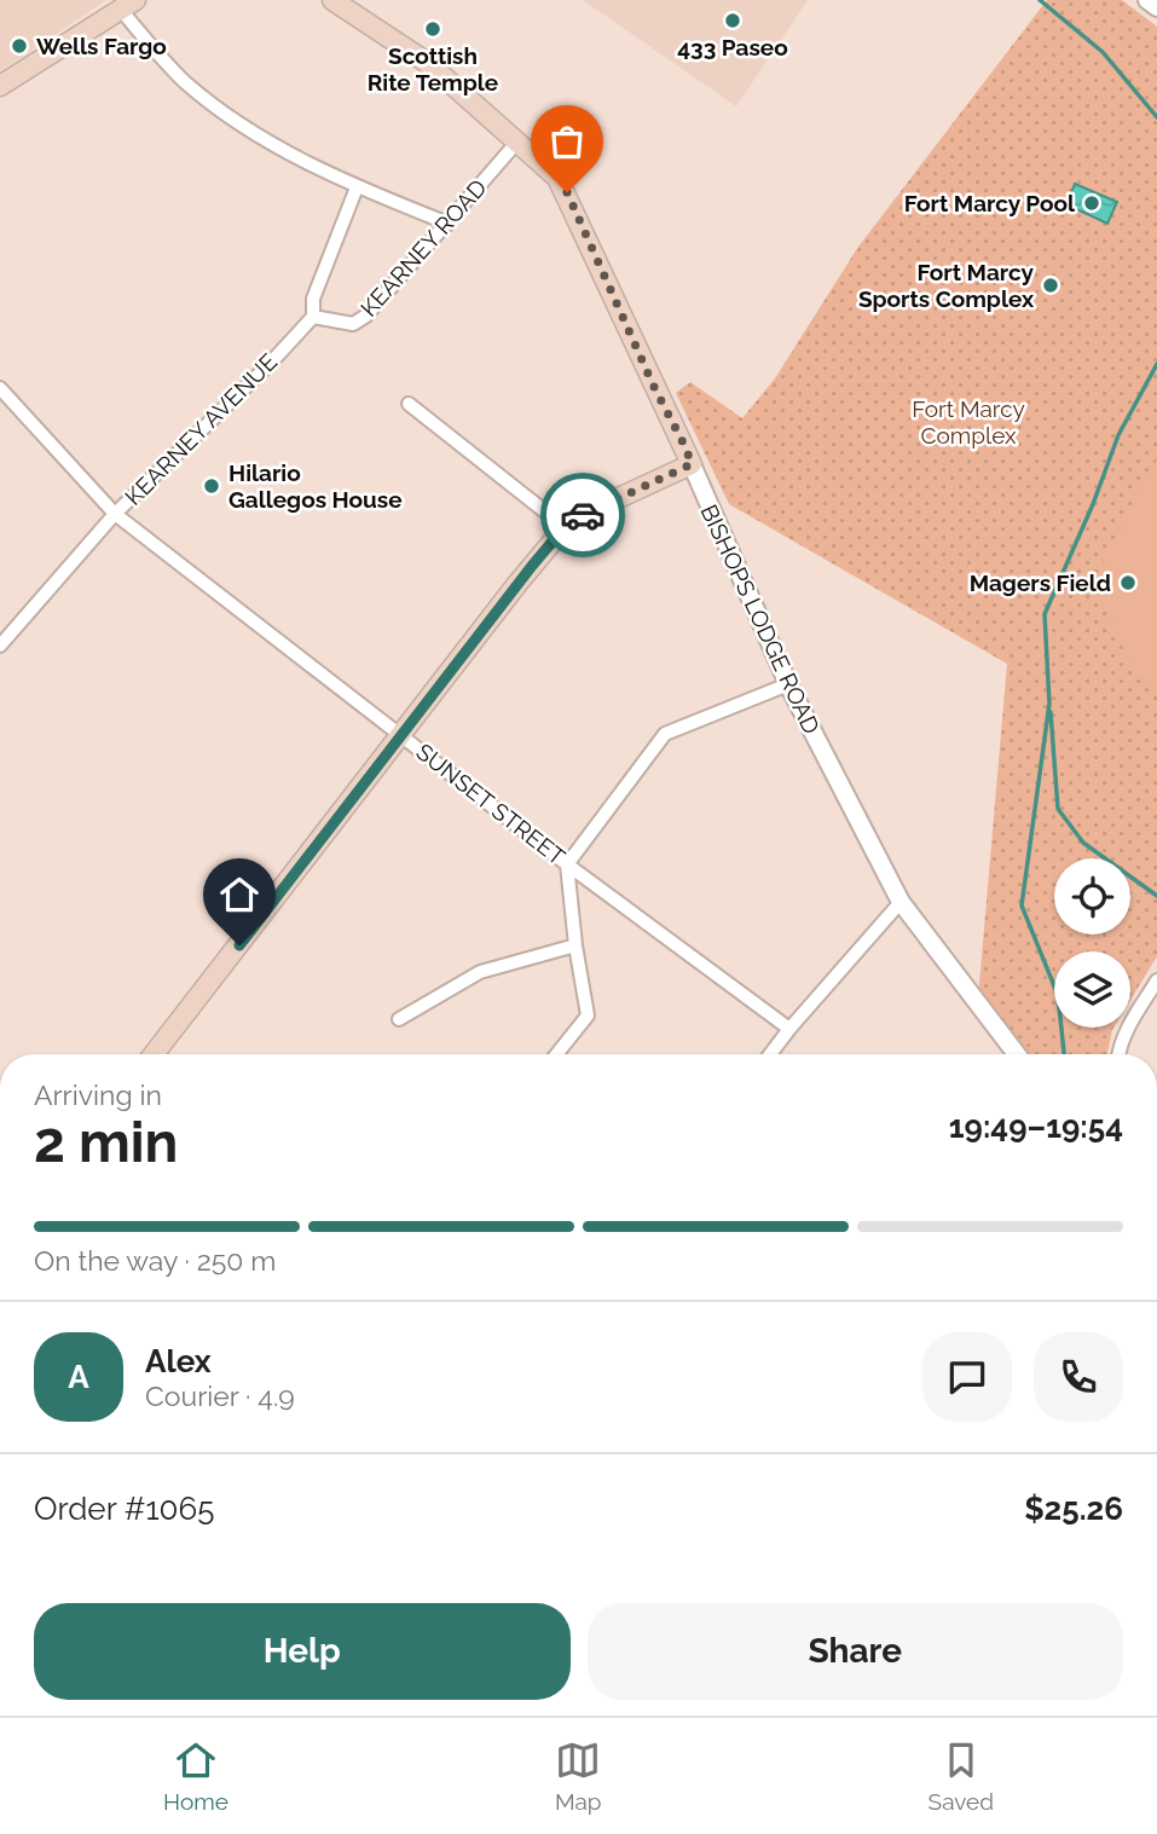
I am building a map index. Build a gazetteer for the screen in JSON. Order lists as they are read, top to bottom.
{
  "streets": {
    "main road": ["BISHOPS LODGE ROAD"],
    "street": ["KEARNEY ROAD", "KEARNEY AVENUE", "SUNSET STREET"]
  },
  "crossings": [
    ["KEARNEY ROAD", "KEARNEY AVENUE"],
    ["KEARNEY ROAD", "BISHOPS LODGE ROAD"],
    ["KEARNEY AVENUE", "SUNSET STREET"]
  ],
  "parks": ["Fort Marcy Complex"],
  "places": [
    "433 Paseo",
    "Scottish Rite Temple",
    "Wells Fargo",
    "Fort Marcy Pool",
    "Fort Marcy Sports Complex",
    "Hilario Gallegos House",
    "Magers Field"
  ],
  "page": {
    "heading": ["2 min", "Arriving in", "19:49–19:54"],
    "panel": [
      "Alex",
      "Courier · 4.9",
      "Order #1065",
      "$25.26"
    ],
    "bar": "On the way · 250 m",
    "round": "A",
    "buttons": ["Help", "Share"],
    "tabs": ["Home", "Map", "Saved"]
  }
}
